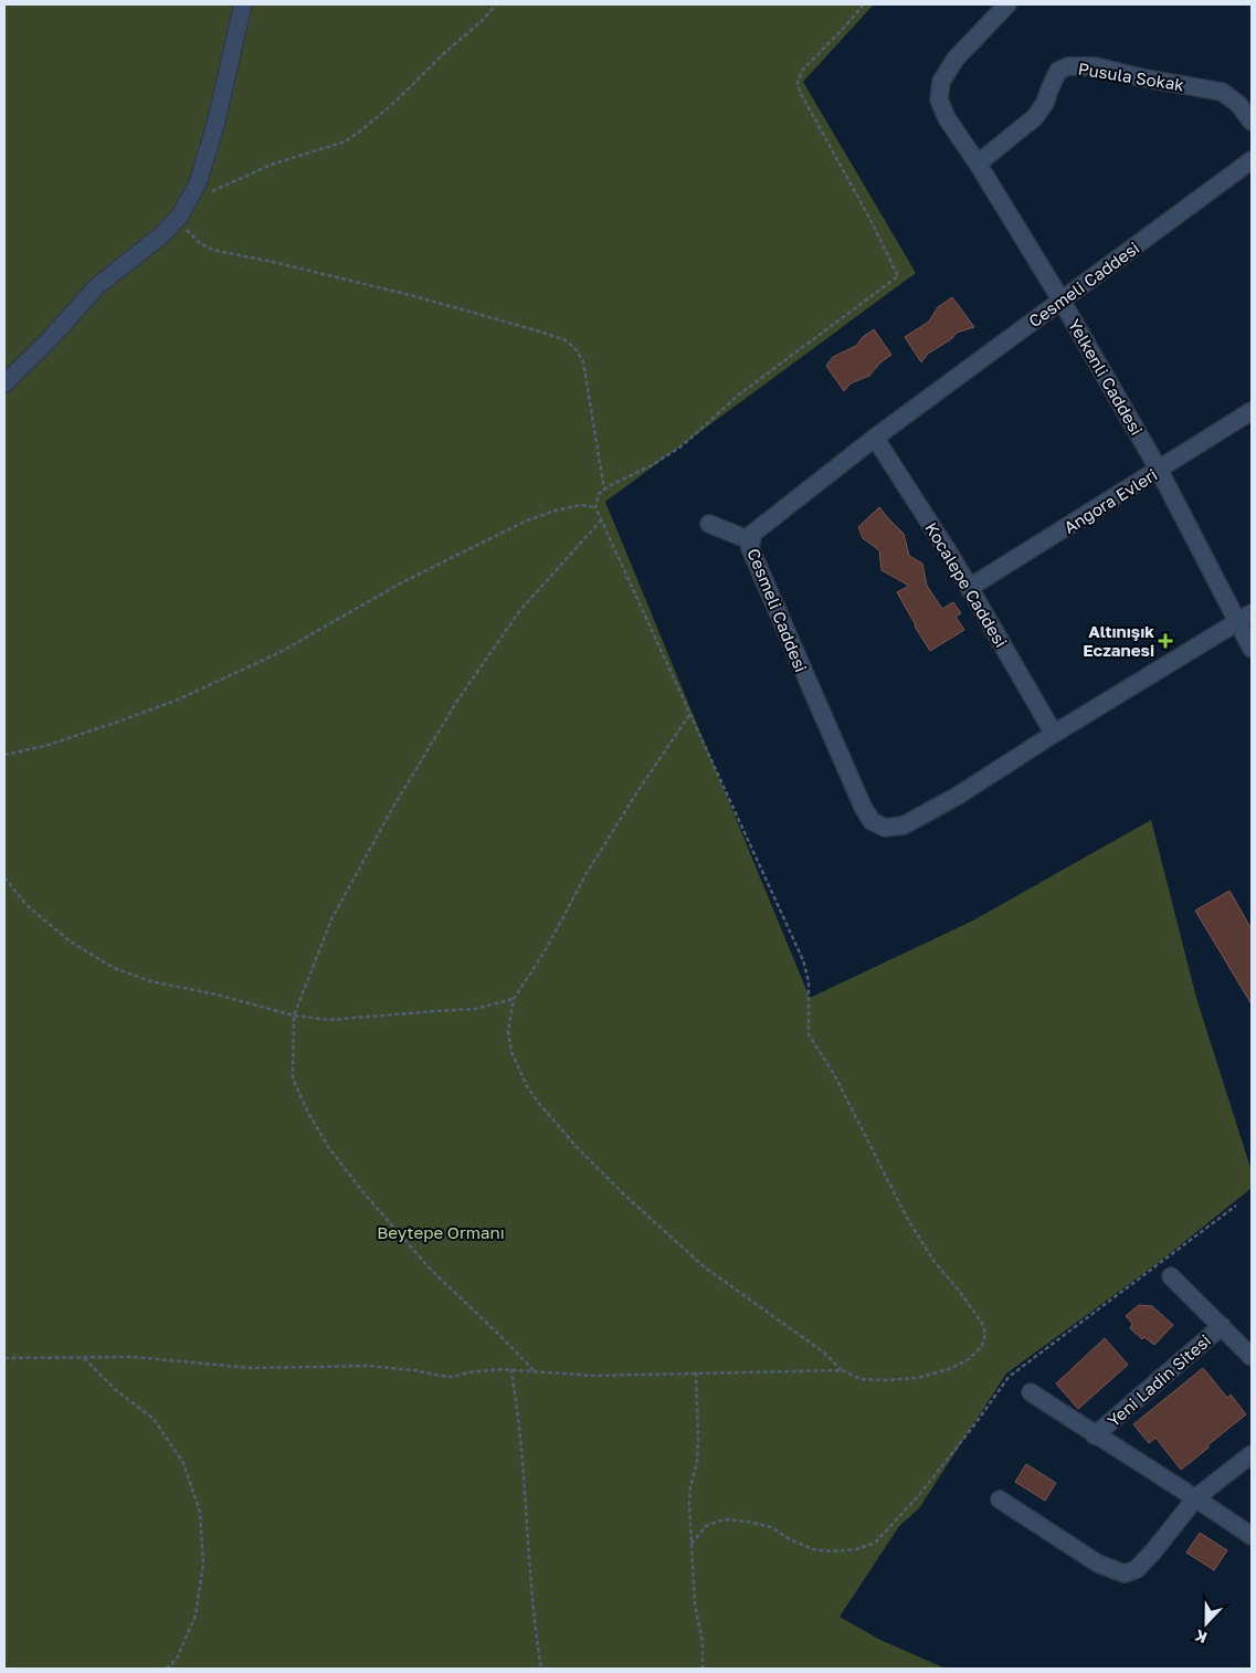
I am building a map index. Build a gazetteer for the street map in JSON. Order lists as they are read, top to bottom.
{
  "streets": {
    "street": [
      "Pusula Sokak",
      "Cesmeli Caddesi",
      "Yelkenli Caddesi",
      "Angora Evleri",
      "Kocalepe Caddesi",
      "Yeni Ladin Sitesi"
    ]
  },
  "crossings": [
    ["Pusula Sokak", "Yelkenli Caddesi"],
    ["Cesmeli Caddesi", "Yelkenli Caddesi"],
    ["Cesmeli Caddesi", "Kocalepe Caddesi"],
    ["Yelkenli Caddesi", "Angora Evleri"],
    ["Angora Evleri", "Kocalepe Caddesi"]
  ],
  "parks": ["Beytepe Ormanı"],
  "places": {
    "health": ["Altınışık Eczanesi"]
  },
  "north": "bottom"
}
